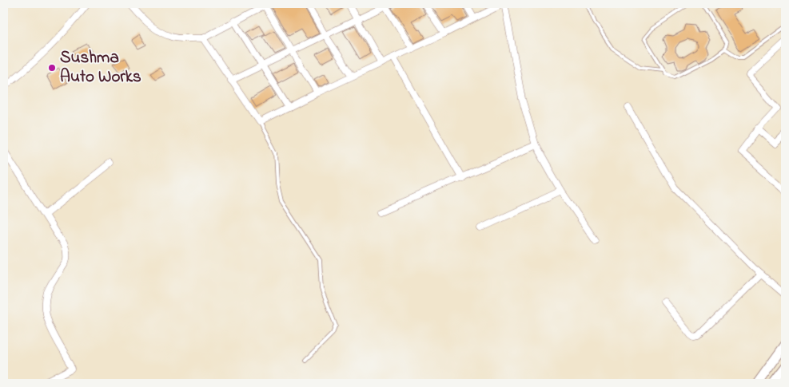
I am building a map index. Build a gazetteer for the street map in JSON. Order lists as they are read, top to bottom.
{
  "places": ["Sushma Auto Works"]
}
